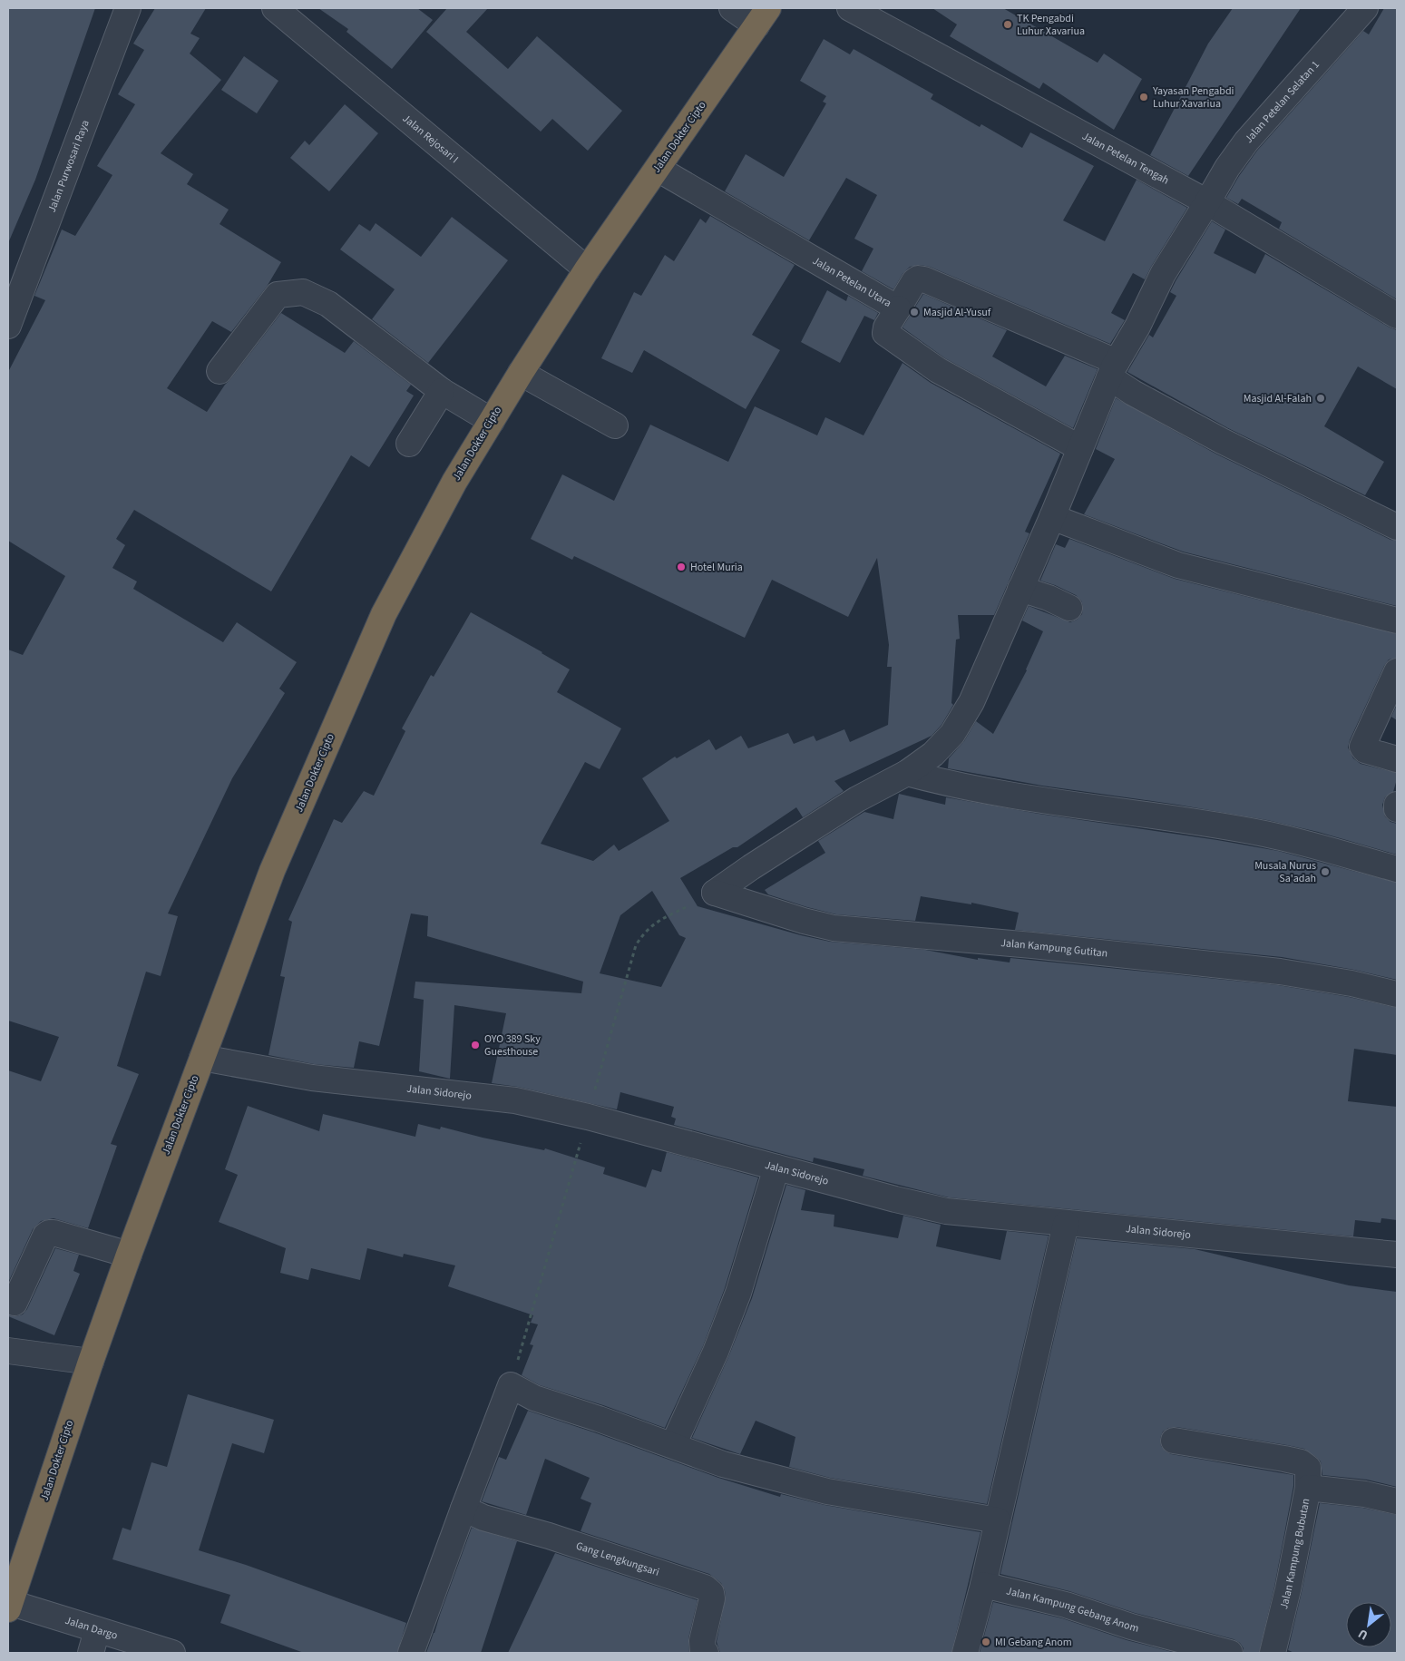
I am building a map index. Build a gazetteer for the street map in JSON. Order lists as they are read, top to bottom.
{
  "streets": {
    "highway": ["Jalan Dokter Cipto"],
    "street": [
      "Jalan Petelan Selatan 1",
      "Jalan Rejosari I",
      "Jalan Petelan Tengah",
      "Jalan Purwosari Raya",
      "Jalan Petelan Utara",
      "Jalan Kampung Gutitan",
      "Jalan Sidorejo",
      "Jalan Kampung Bubutan",
      "Gang Lengkungsari",
      "Jalan Kampung Gebang Anom",
      "Jalan Dargo"
    ]
  },
  "crossings": [
    ["Jalan Petelan Selatan 1", "Jalan Petelan Tengah"],
    ["Jalan Petelan Selatan 1", "Jalan Petelan Utara"],
    ["Jalan Petelan Selatan 1", "Jalan Kampung Gutitan"],
    ["Jalan Dokter Cipto", "Jalan Rejosari I"],
    ["Jalan Dokter Cipto", "Jalan Petelan Utara"],
    ["Jalan Dokter Cipto", "Jalan Sidorejo"],
    ["Jalan Dokter Cipto", "Jalan Dargo"]
  ],
  "places": [
    "TK Pengabdi Luhur Xavariua",
    "Yayasan Pengabdi Luhur Xavariua",
    "Masjid Al-Yusuf",
    "Masjid Al-Falah",
    "Hotel Muria",
    "Musala Nurus Sa'adah",
    "OYO 389 Sky Guesthouse",
    "MI Gebang Anom"
  ],
  "north": "bottom left"
}
